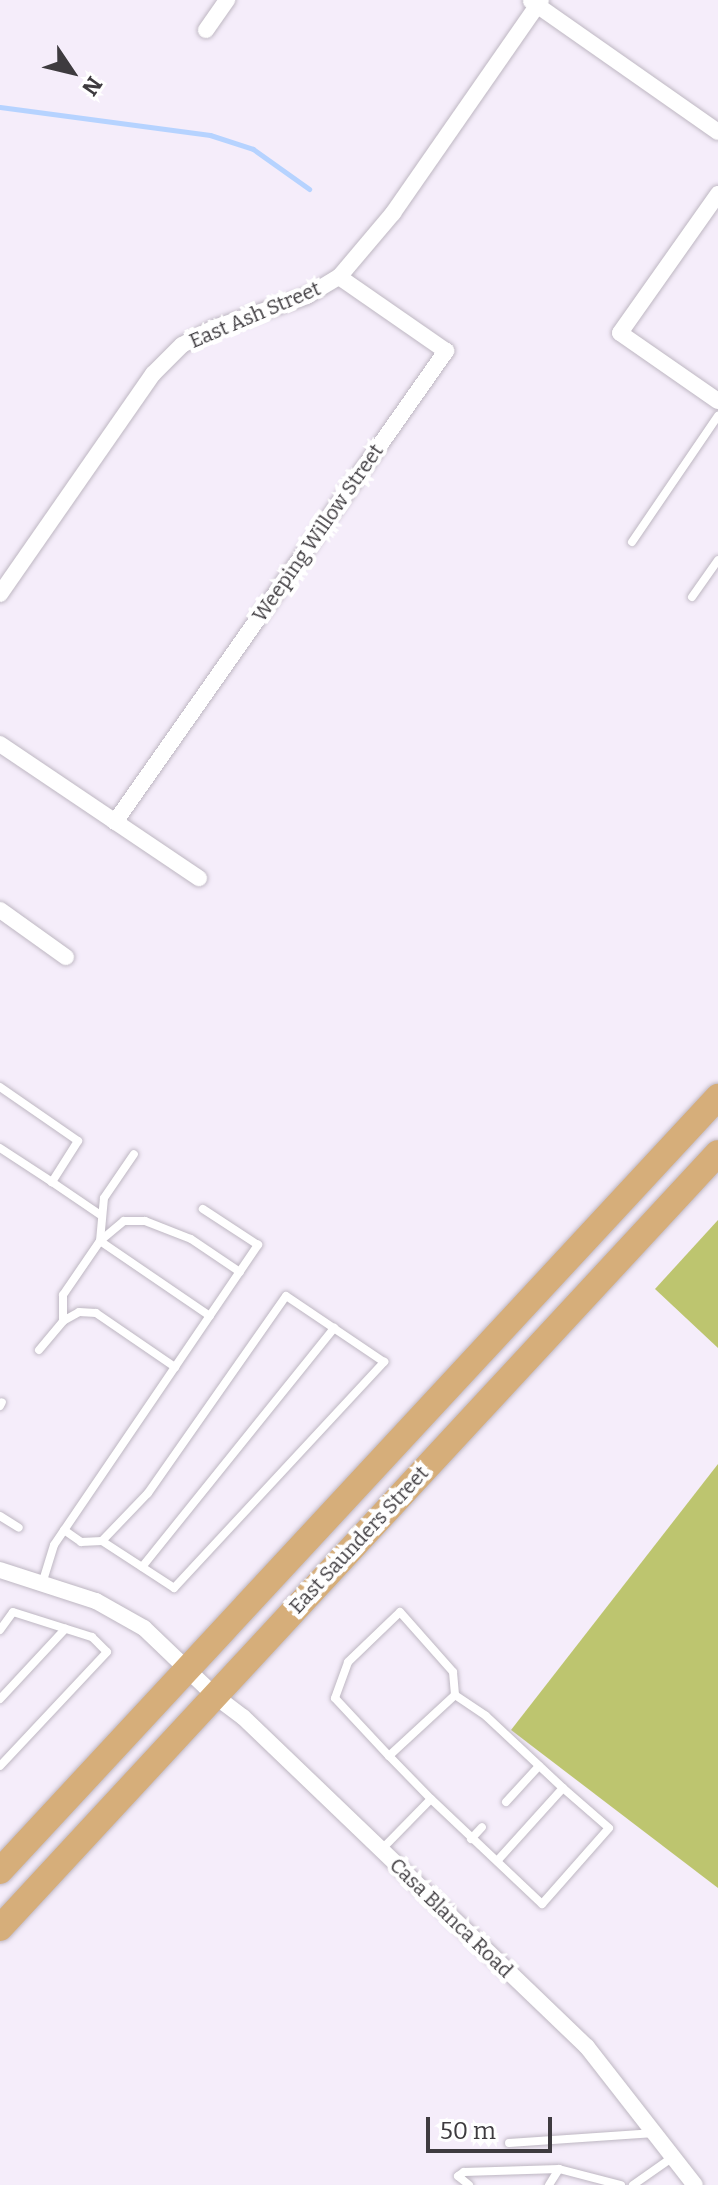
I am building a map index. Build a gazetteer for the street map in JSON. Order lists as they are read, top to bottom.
{
  "streets": {
    "main road": ["East Saunders Street"],
    "street": ["East Ash Street", "Weeping Willow Street", "Casa Blanca Road"]
  },
  "crossings": [
    ["East Ash Street", "Weeping Willow Street"],
    ["East Saunders Street", "Casa Blanca Road"]
  ],
  "scale_bar": "50 m",
  "north": "bottom right"
}
